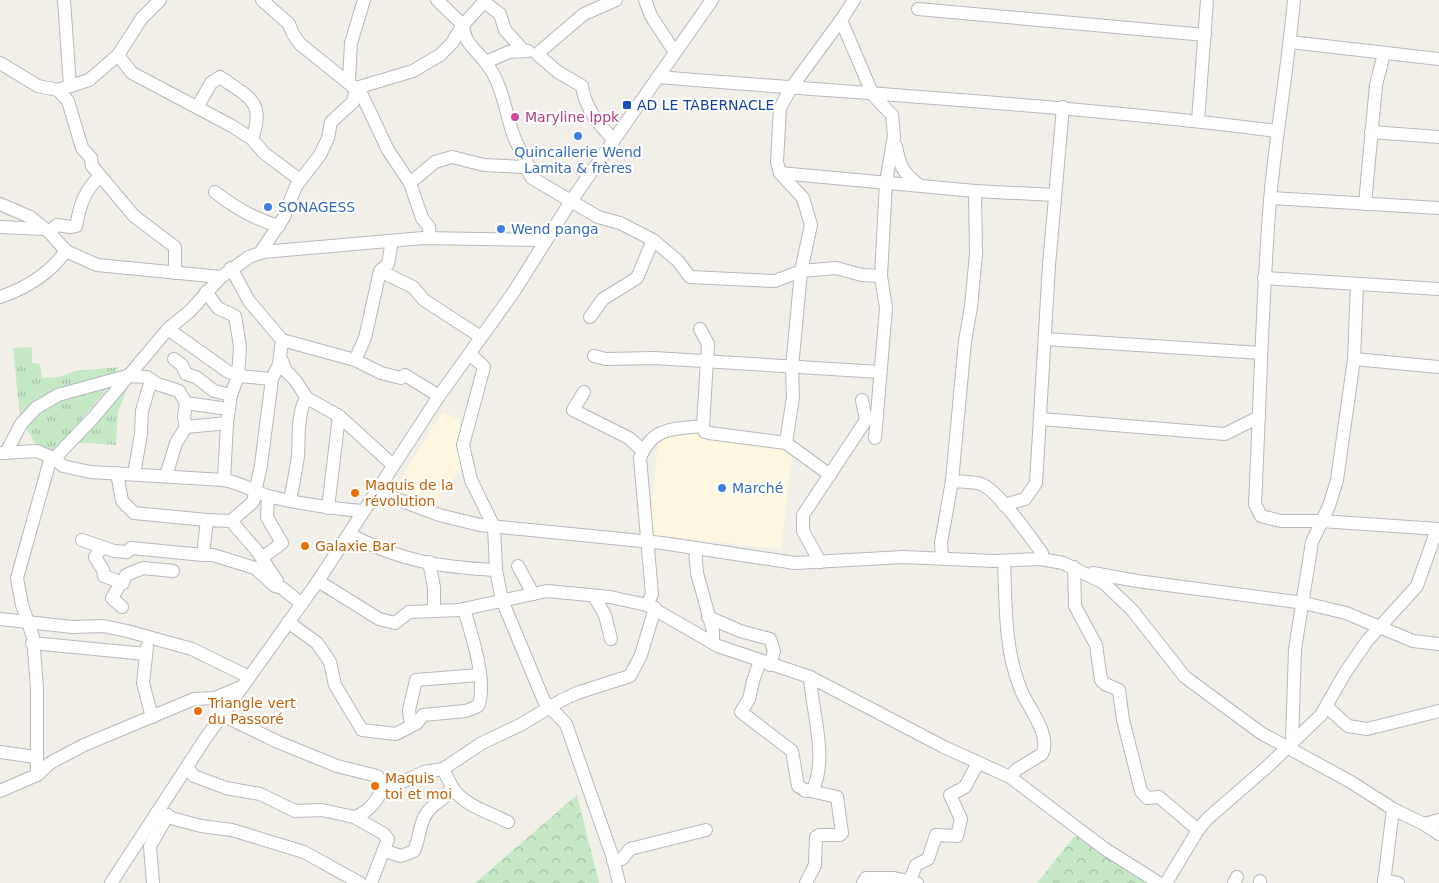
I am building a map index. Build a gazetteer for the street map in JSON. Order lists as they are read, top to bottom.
{
  "places": {
    "transit": ["AD LE TABERNACLE"],
    "other": [
      "Maryline lppk",
      "Quincallerie Wend Lamita & frères",
      "SONAGESS",
      "Wend panga",
      "Marché",
      "Maquis de la révolution",
      "Galaxie Bar",
      "Triangle vert du Passoré",
      "Maquis toi et moi"
    ]
  }
}
